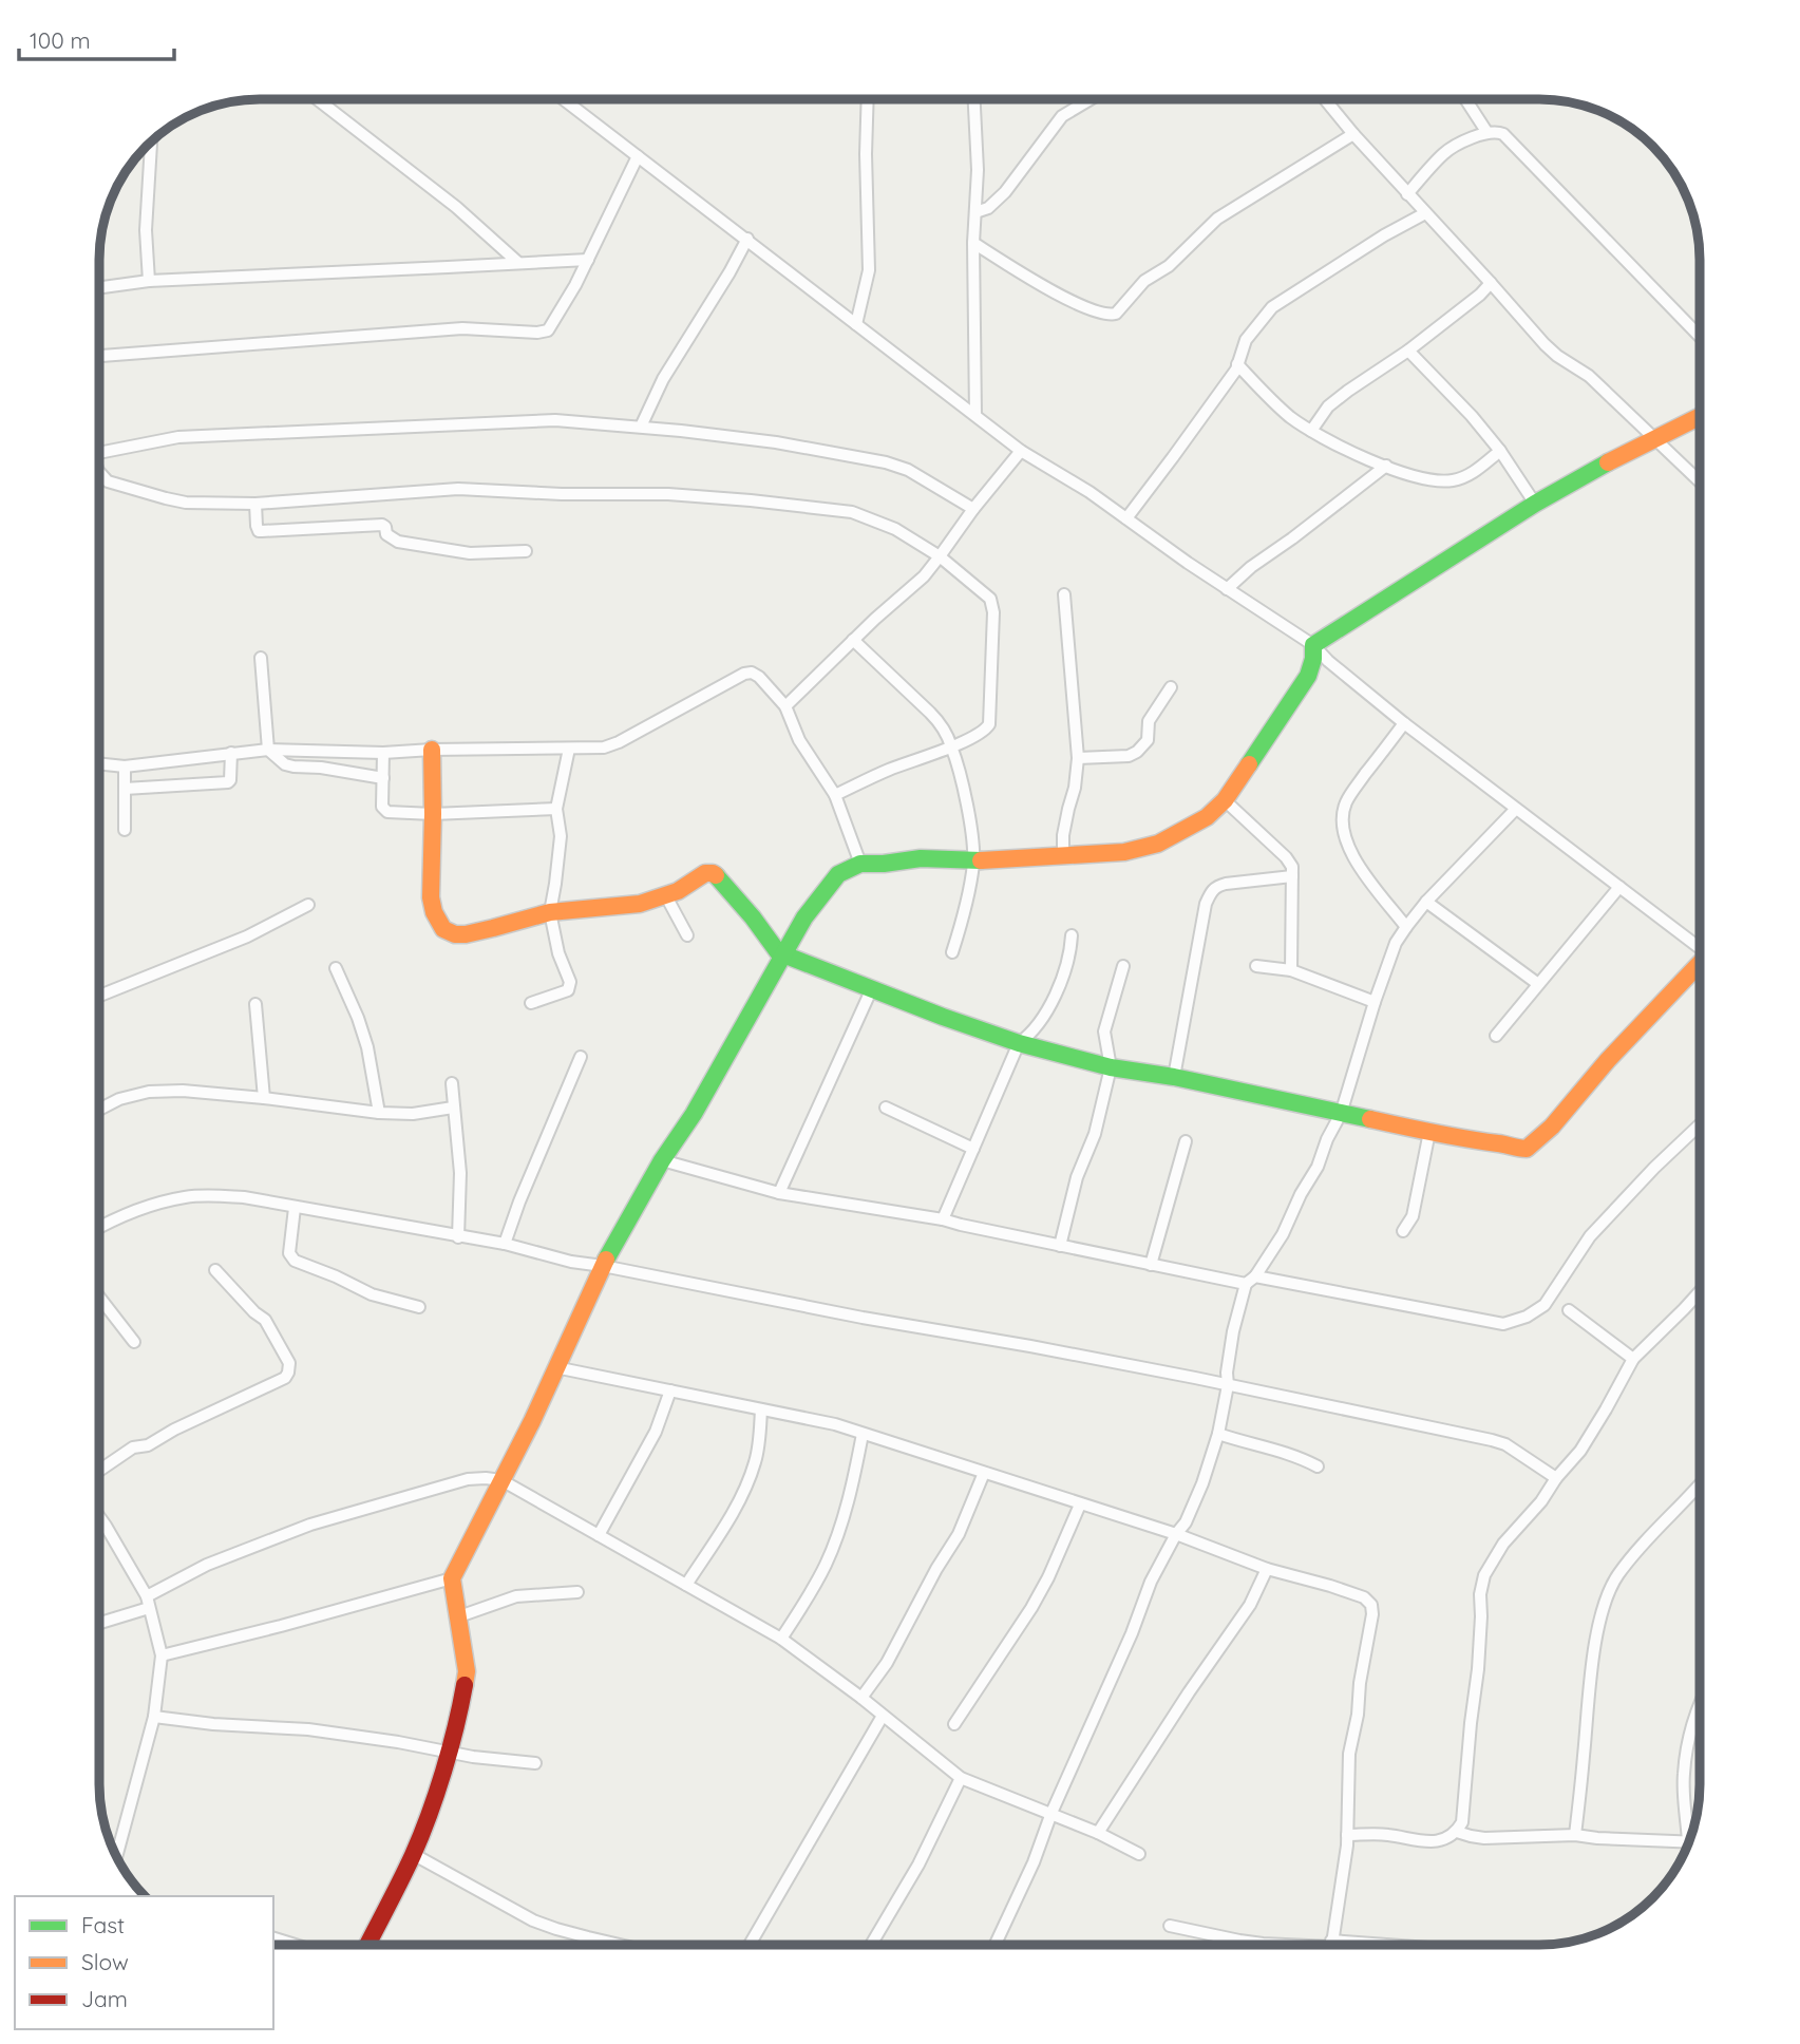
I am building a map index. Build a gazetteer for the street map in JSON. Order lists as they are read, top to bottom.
{
  "legend": ["Fast", "Slow", "Jam"],
  "scale_bar": "100 m"
}
